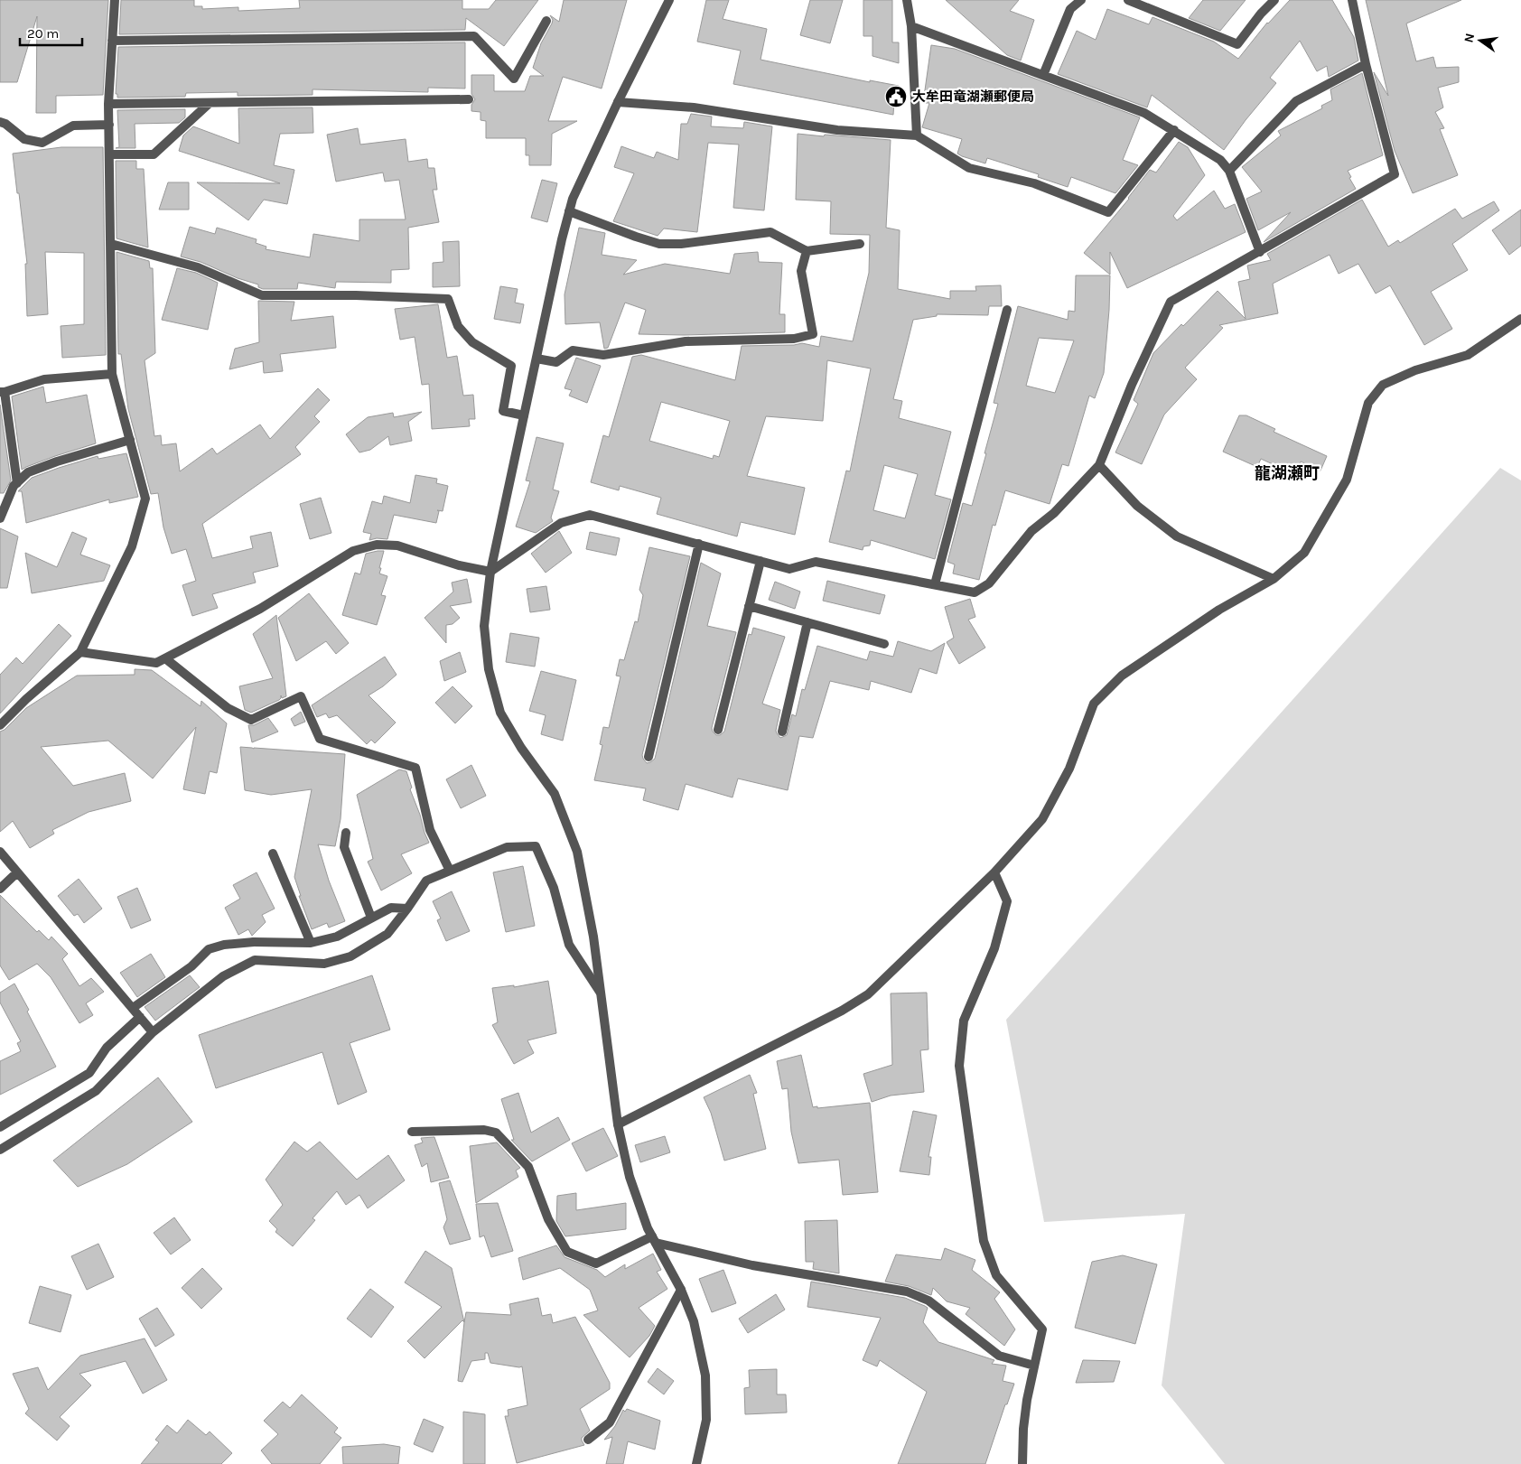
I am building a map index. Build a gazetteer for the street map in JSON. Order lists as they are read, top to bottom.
{
  "districts": ["龍湖瀬町"],
  "places": {
    "public building": ["大牟田竜湖瀬郵便局"]
  },
  "scale_bar": "20 m",
  "north": "left"
}
